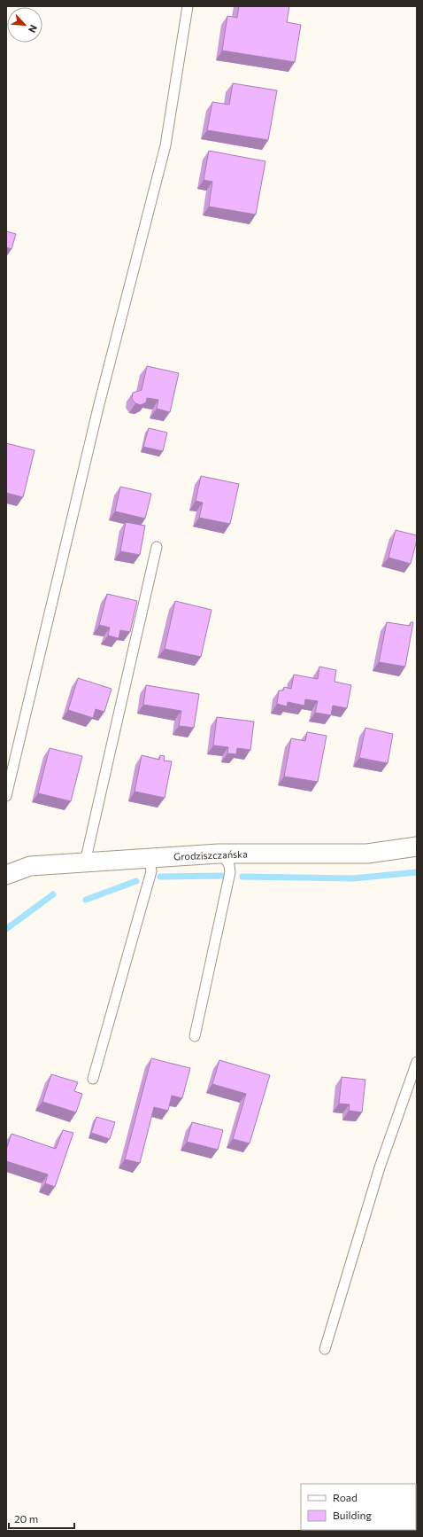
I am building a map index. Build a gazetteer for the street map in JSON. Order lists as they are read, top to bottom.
{
  "streets": {
    "street": ["Grodziszczańska"]
  },
  "legend": ["Road", "Building"],
  "scale_bar": "20 m",
  "north": "bottom right"
}
